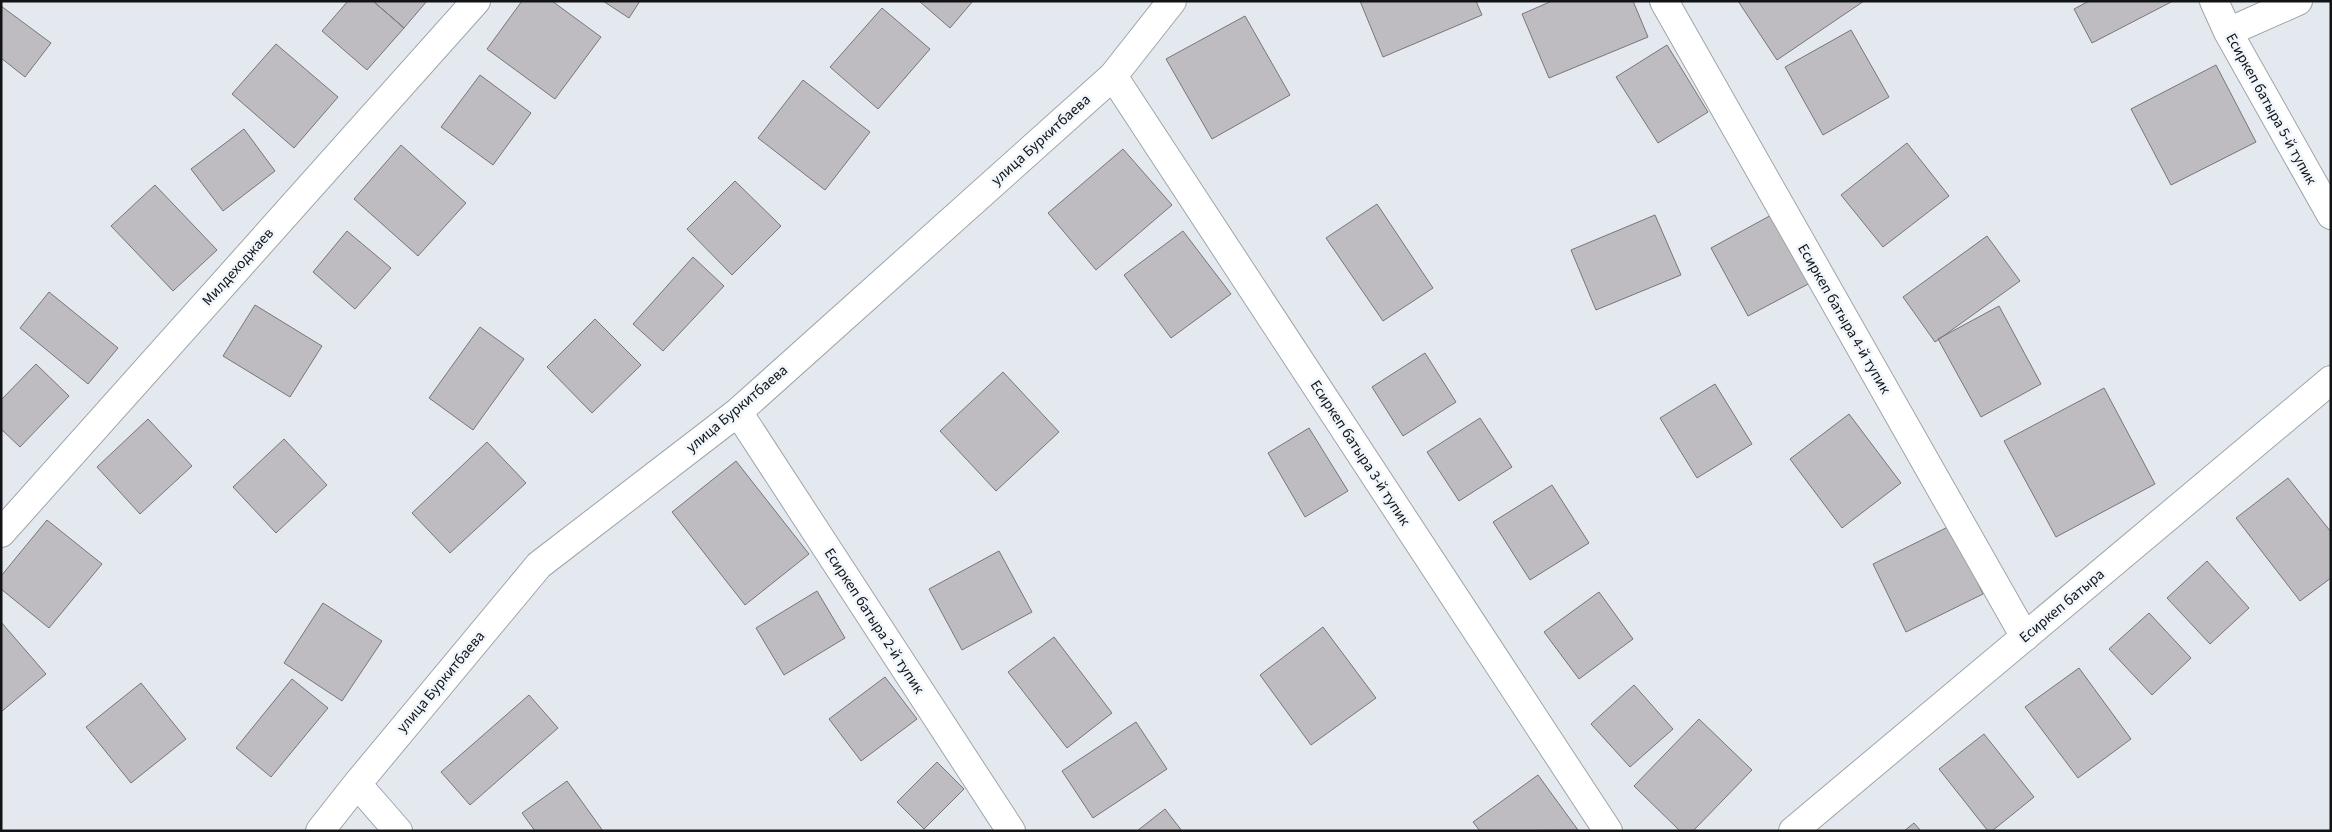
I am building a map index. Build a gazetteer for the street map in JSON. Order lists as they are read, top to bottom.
{
  "streets": {
    "street": [
      "Есиркеп батыра 5-й тупик",
      "улица Буркитбаева",
      "Милдеходжаев",
      "Есиркеп батыра 4-й тупик",
      "Есиркеп батыра 3-й тупик",
      "Есиркеп батыра",
      "Есиркеп батыра 2-й тупик"
    ]
  },
  "crossings": [
    ["улица Буркитбаева", "Есиркеп батыра 3-й тупик"],
    ["улица Буркитбаева", "Есиркеп батыра 2-й тупик"],
    ["Есиркеп батыра 4-й тупик", "Есиркеп батыра"]
  ]
}
